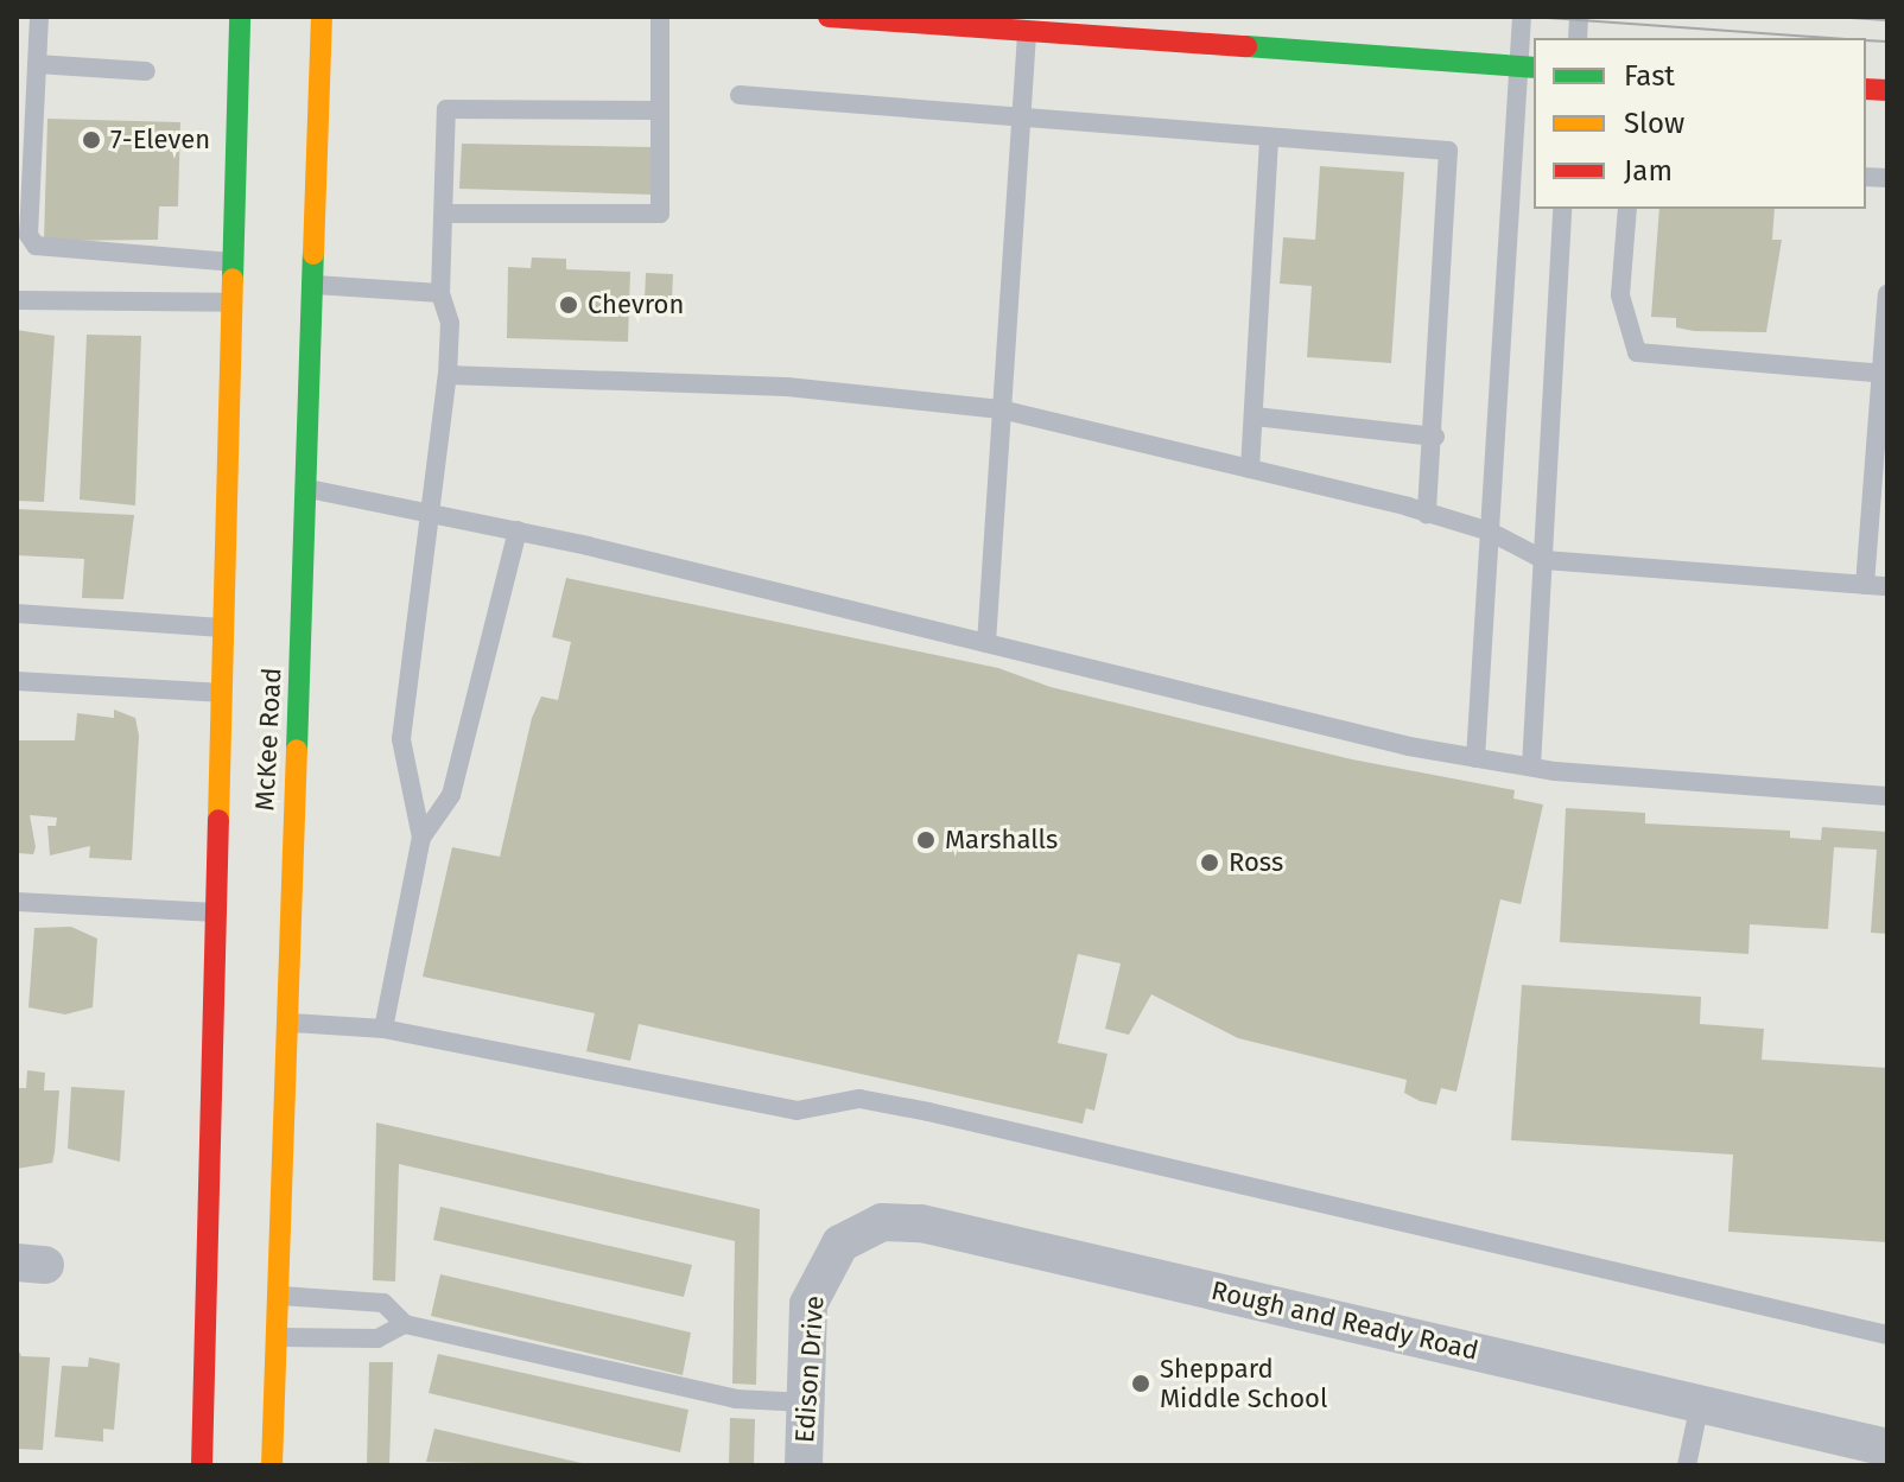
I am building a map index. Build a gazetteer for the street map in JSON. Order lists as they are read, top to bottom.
{
  "streets": {
    "main road": ["McKee Road"],
    "street": ["Rough and Ready Road", "Edison Drive"]
  },
  "crossings": [
    ["Rough and Ready Road", "Edison Drive"]
  ],
  "places": [
    "7-Eleven",
    "Chevron",
    "Marshalls",
    "Ross",
    "Sheppard Middle School"
  ],
  "legend": ["Fast", "Slow", "Jam"]
}
